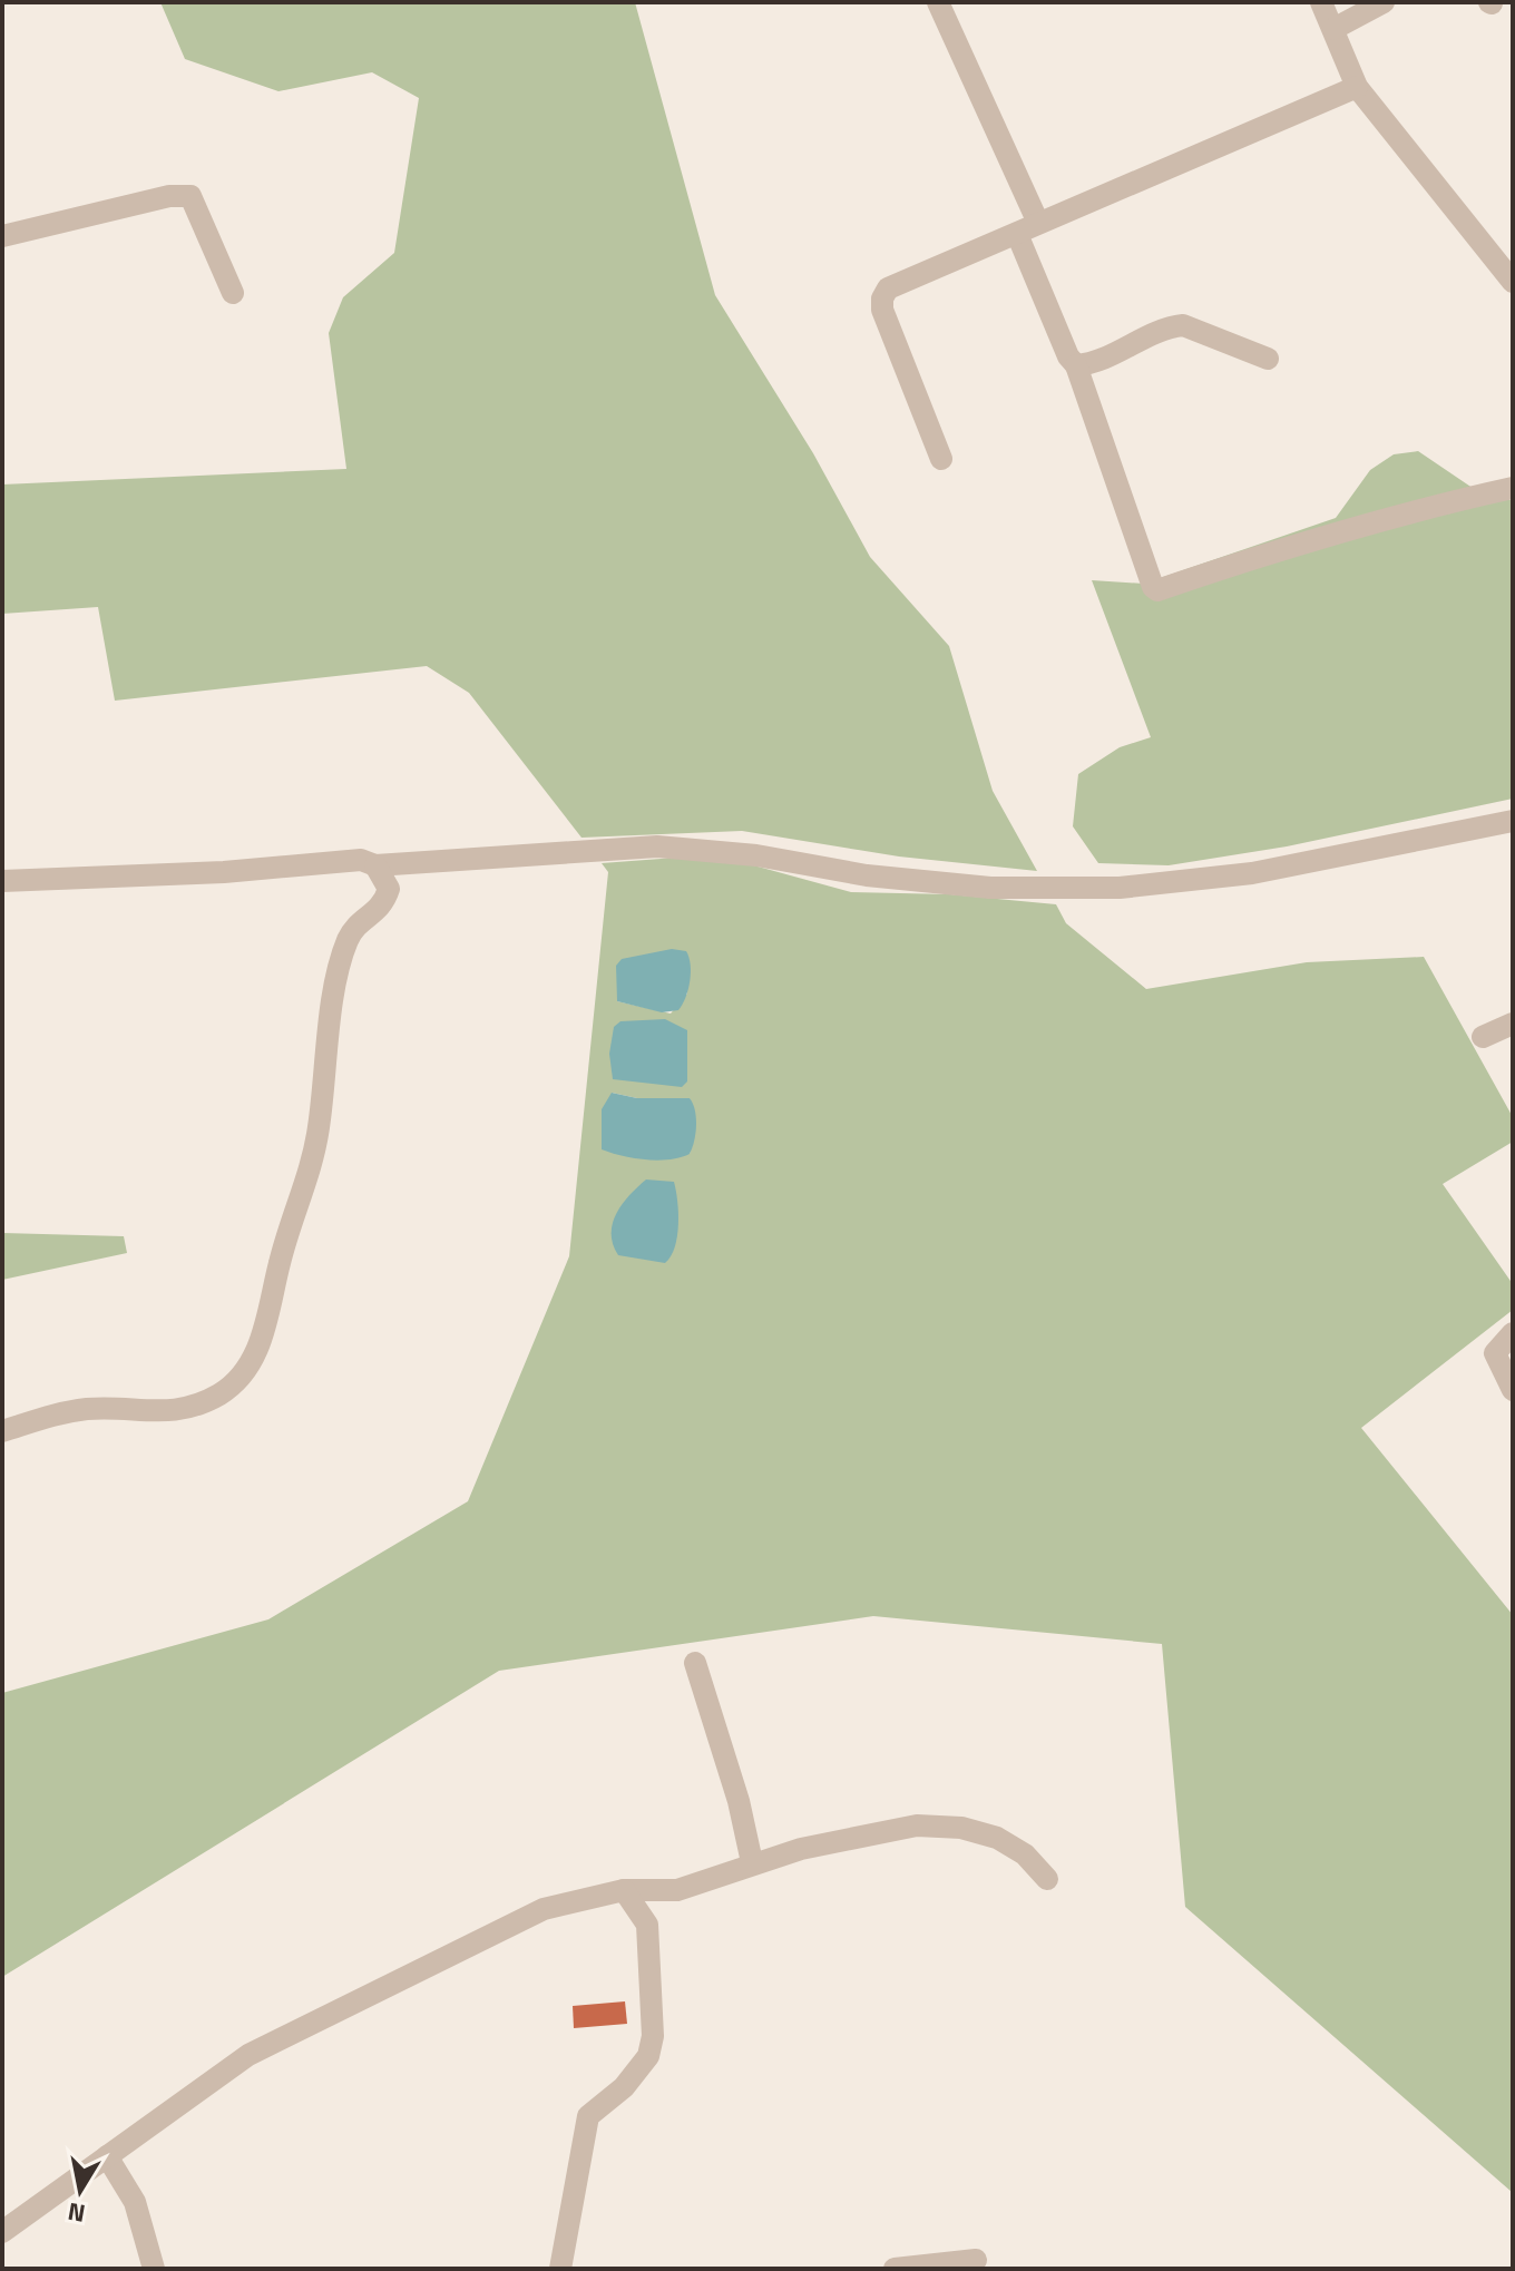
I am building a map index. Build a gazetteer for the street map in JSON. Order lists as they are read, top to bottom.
{
  "north": "bottom"
}
